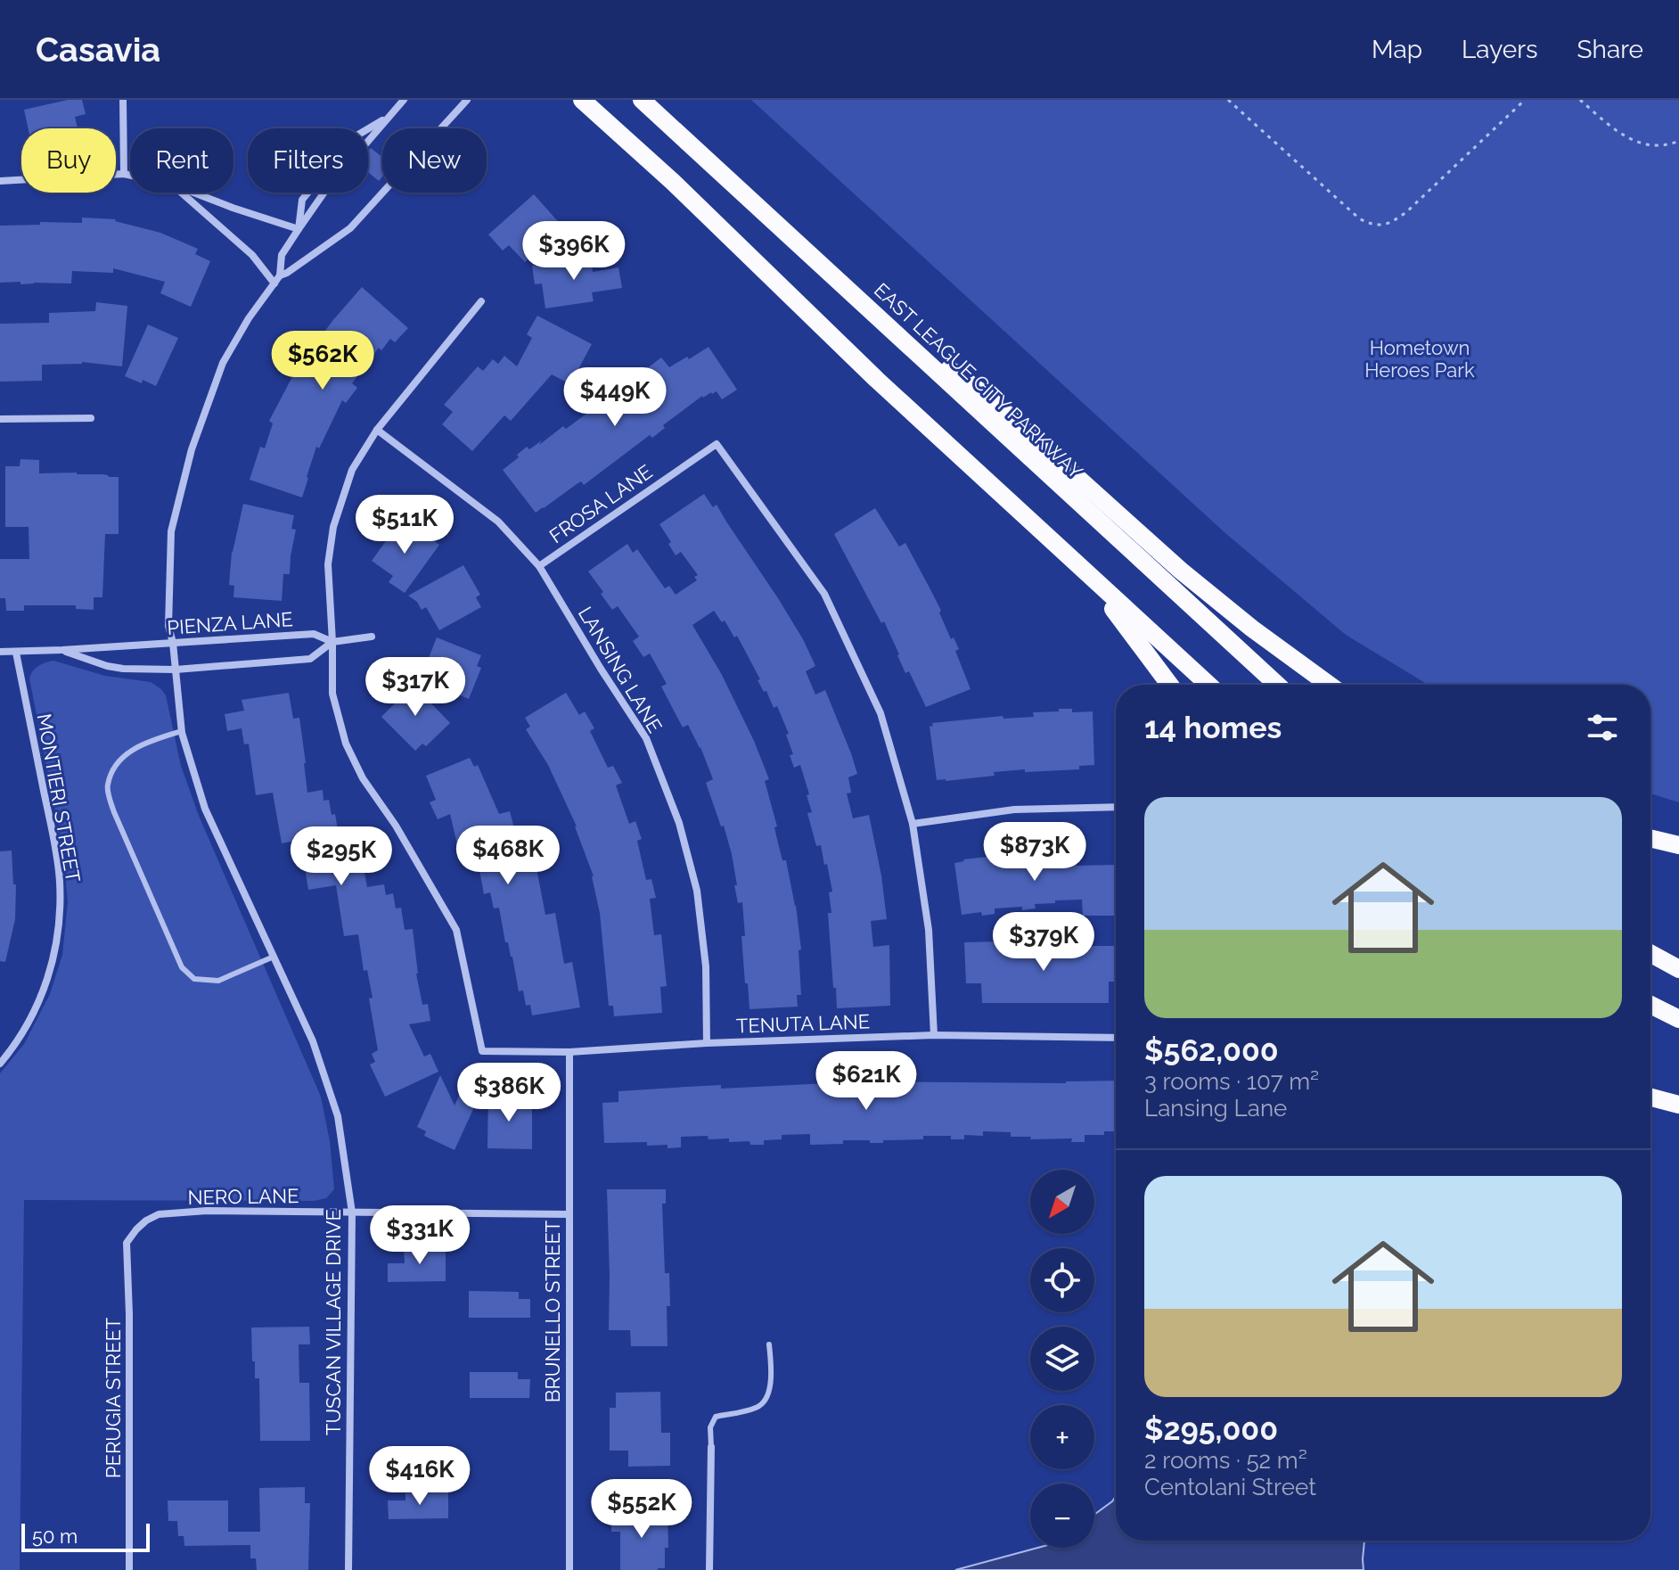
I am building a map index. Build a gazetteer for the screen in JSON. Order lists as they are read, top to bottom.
{
  "streets": {
    "main road": ["EAST LEAGUE CITY PARKWAY"],
    "street": [
      "FROSA LANE",
      "PIENZA LANE",
      "LANSING LANE",
      "MONTIERI STREET",
      "TENUTA LANE",
      "NERO LANE",
      "BRUNELLO STREET",
      "TUSCAN VILLAGE DRIVE",
      "PERUGIA STREET"
    ]
  },
  "crossings": [
    ["FROSA LANE", "LANSING LANE"],
    ["PIENZA LANE", "MONTIERI STREET"],
    ["PIENZA LANE", "TENUTA LANE"],
    ["PIENZA LANE", "TUSCAN VILLAGE DRIVE"],
    ["LANSING LANE", "TENUTA LANE"],
    ["TENUTA LANE", "BRUNELLO STREET"],
    ["NERO LANE", "BRUNELLO STREET"],
    ["NERO LANE", "TUSCAN VILLAGE DRIVE"],
    ["NERO LANE", "PERUGIA STREET"]
  ],
  "parks": ["Hometown Heroes Park"],
  "scale_bar": "50 m",
  "north": "bottom left",
  "page": {
    "header": "Casavia",
    "nav": ["Map", "Layers", "Share"],
    "chip": [
      "Buy",
      "Rent",
      "Filters",
      "New"
    ],
    "price": [
      "$396K",
      "$562K",
      "$449K",
      "$511K",
      "$317K",
      "$873K",
      "$468K",
      "$295K",
      "$379K",
      "$621K",
      "$386K",
      "$331K",
      "$416K",
      "$552K"
    ],
    "heading": "14 homes",
    "list": [
      {
        "name": "$562,000",
        "note": "3 rooms · 107 m² · Lansing Lane"
      },
      {
        "name": "$295,000",
        "note": "2 rooms · 52 m² · Centolani Street"
      }
    ],
    "map_buttons": ["+", "−"],
    "scale": "50 m"
  }
}
